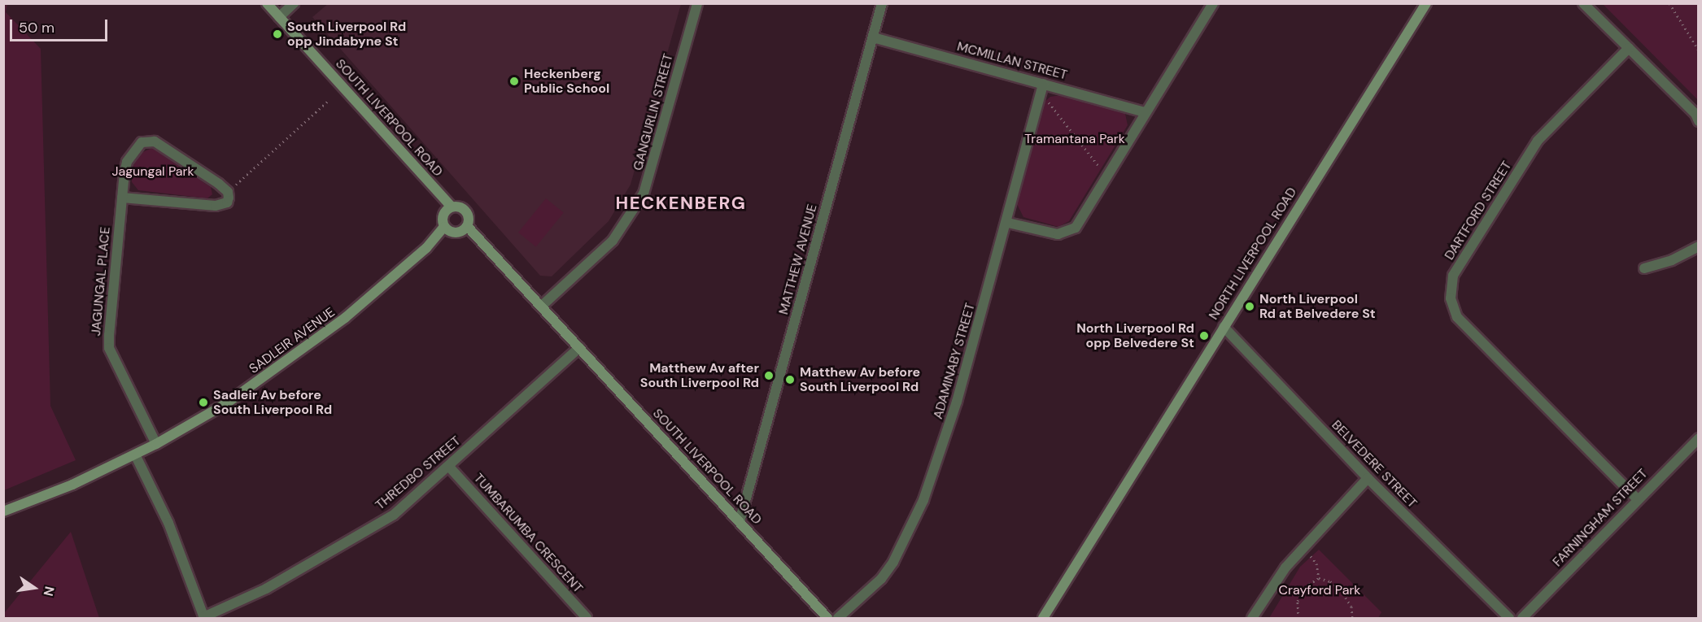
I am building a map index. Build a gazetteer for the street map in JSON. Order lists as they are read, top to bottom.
{
  "streets": {
    "main road": ["SOUTH LIVERPOOL ROAD", "NORTH LIVERPOOL ROAD", "SADLEIR AVENUE"],
    "street": [
      "MCMILLAN STREET",
      "GANGURLIN STREET",
      "DARTFORD STREET",
      "MATTHEW AVENUE",
      "JAGUNGAL PLACE",
      "ADAMINABY STREET",
      "BELVEDERE STREET",
      "THREDBO STREET",
      "FARNINGHAM STREET",
      "TUMBARUMBA CRESCENT"
    ]
  },
  "crossings": [
    ["MCMILLAN STREET", "MATTHEW AVENUE"],
    ["MCMILLAN STREET", "ADAMINABY STREET"],
    ["GANGURLIN STREET", "SOUTH LIVERPOOL ROAD"],
    ["SOUTH LIVERPOOL ROAD", "MATTHEW AVENUE"],
    ["SOUTH LIVERPOOL ROAD", "SADLEIR AVENUE"],
    ["SOUTH LIVERPOOL ROAD", "THREDBO STREET"],
    ["DARTFORD STREET", "FARNINGHAM STREET"],
    ["NORTH LIVERPOOL ROAD", "BELVEDERE STREET"],
    ["JAGUNGAL PLACE", "SADLEIR AVENUE"],
    ["THREDBO STREET", "TUMBARUMBA CRESCENT"]
  ],
  "districts": ["HECKENBERG"],
  "parks": ["Tramantana Park", "Jagungal Park", "Crayford Park"],
  "places": [
    "South Liverpool Rd opp Jindabyne St",
    "Heckenberg Public School",
    "North Liverpool Rd at Belvedere St",
    "North Liverpool Rd opp Belvedere St",
    "Matthew Av after South Liverpool Rd",
    "Matthew Av before South Liverpool Rd",
    "Sadleir Av before South Liverpool Rd"
  ],
  "scale_bar": "50 m",
  "north": "right"
}
